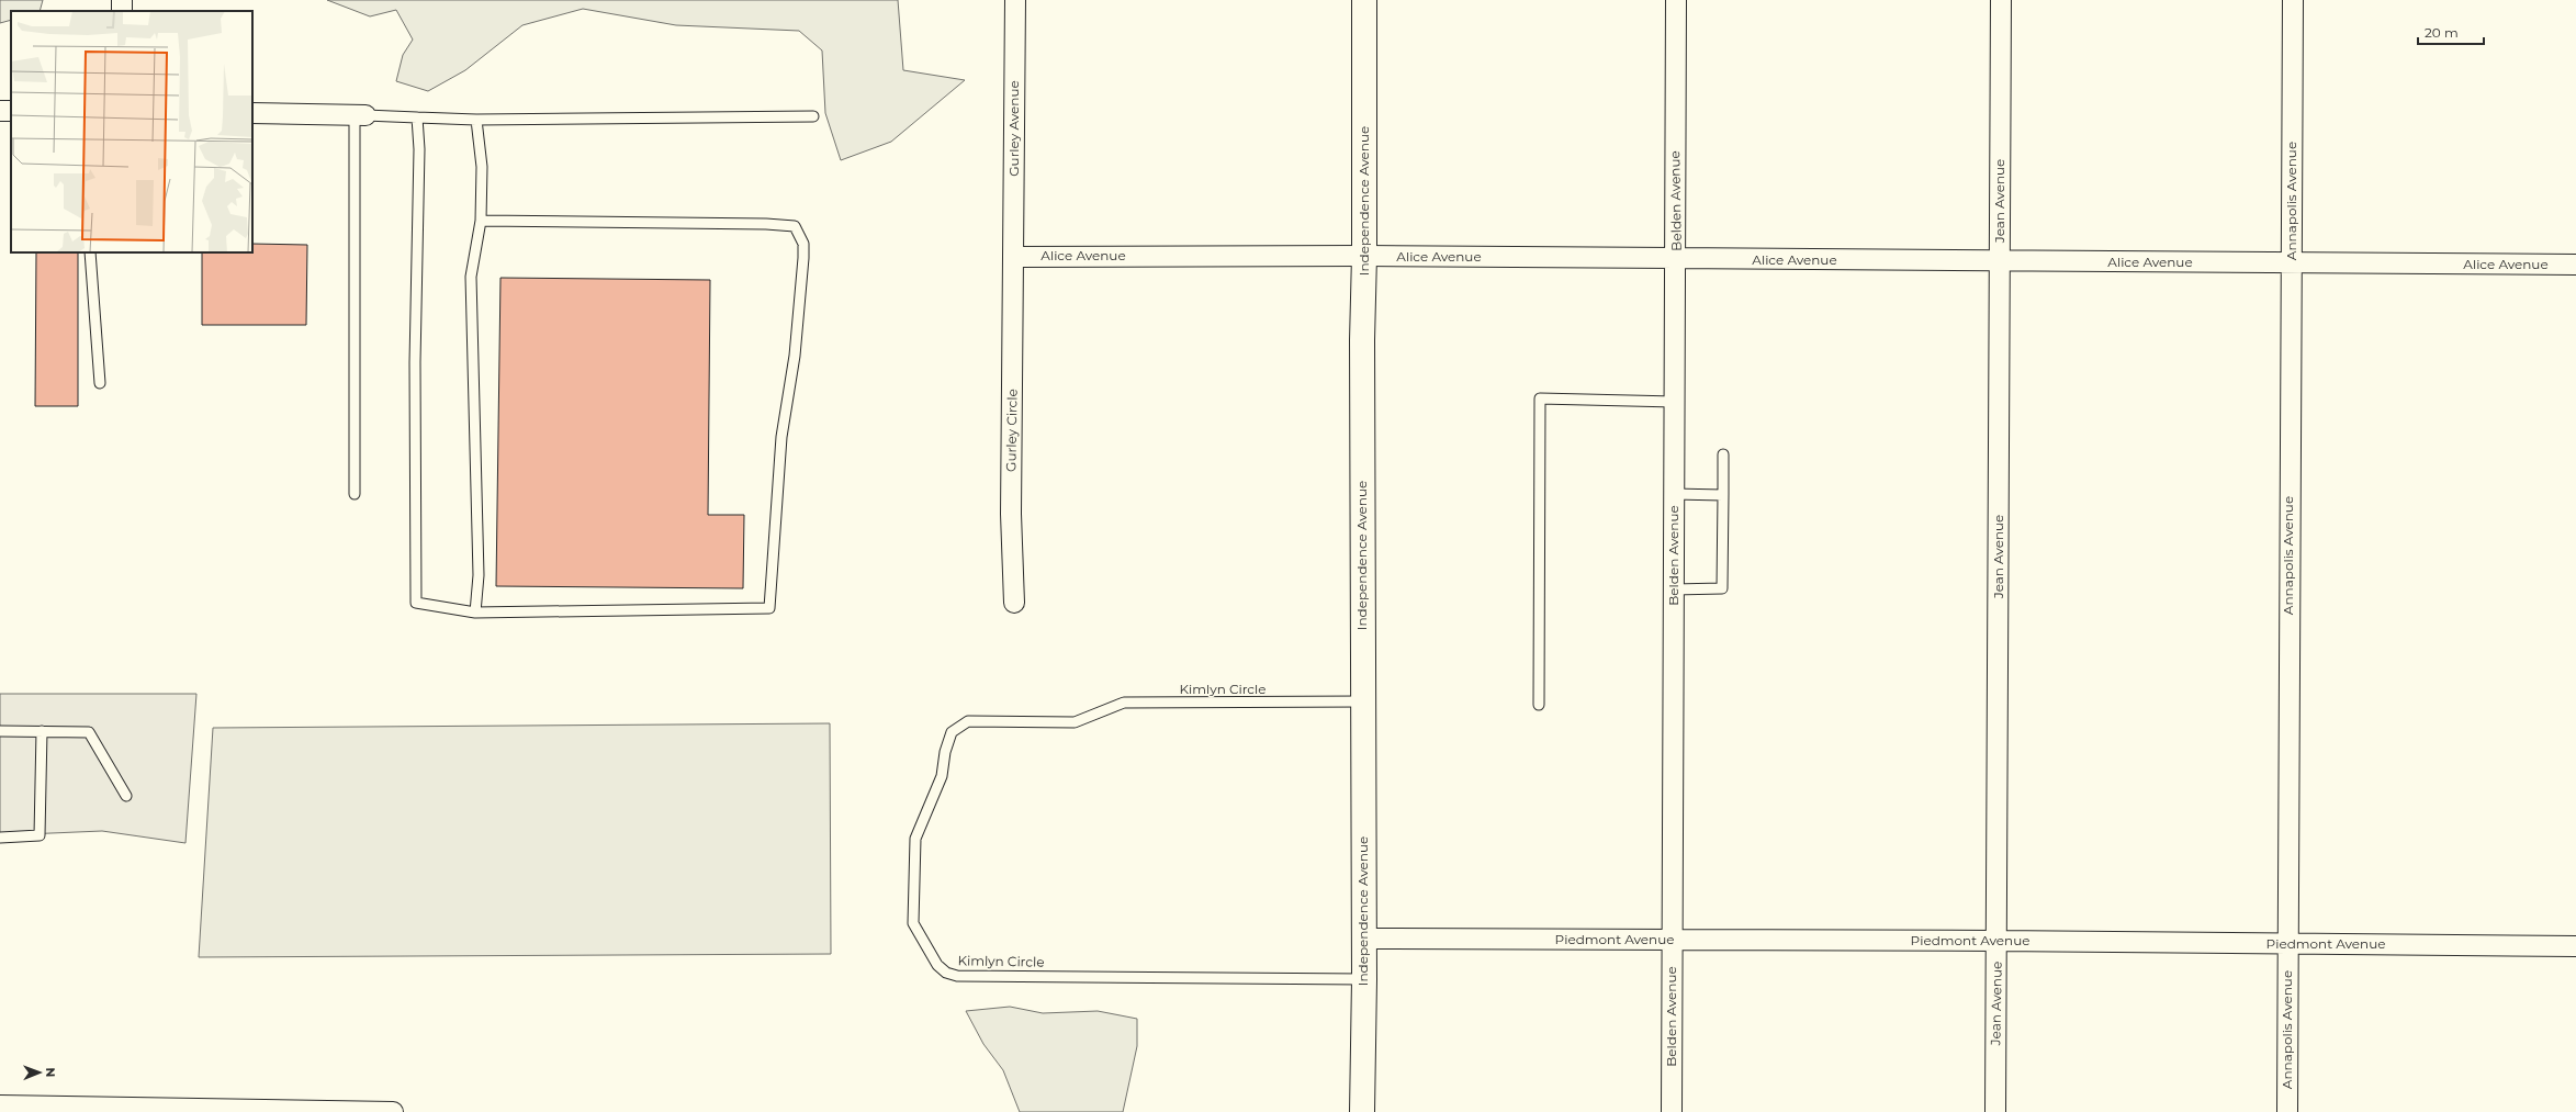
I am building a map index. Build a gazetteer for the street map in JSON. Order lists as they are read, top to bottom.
{
  "streets": {
    "street": [
      "Gurley Avenue",
      "Independence Avenue",
      "Belden Avenue",
      "Jean Avenue",
      "Annapolis Avenue",
      "Alice Avenue",
      "Gurley Circle",
      "Piedmont Avenue"
    ],
    "lane": ["Kimlyn Circle"]
  },
  "crossings": [
    ["Gurley Avenue", "Alice Avenue"],
    ["Gurley Avenue", "Gurley Circle"],
    ["Independence Avenue", "Alice Avenue"],
    ["Independence Avenue", "Kimlyn Circle"],
    ["Independence Avenue", "Piedmont Avenue"],
    ["Belden Avenue", "Alice Avenue"],
    ["Belden Avenue", "Piedmont Avenue"],
    ["Jean Avenue", "Alice Avenue"],
    ["Jean Avenue", "Piedmont Avenue"],
    ["Annapolis Avenue", "Alice Avenue"],
    ["Annapolis Avenue", "Piedmont Avenue"],
    ["Alice Avenue", "Gurley Circle"]
  ],
  "scale_bar": "20 m",
  "north": "right"
}
